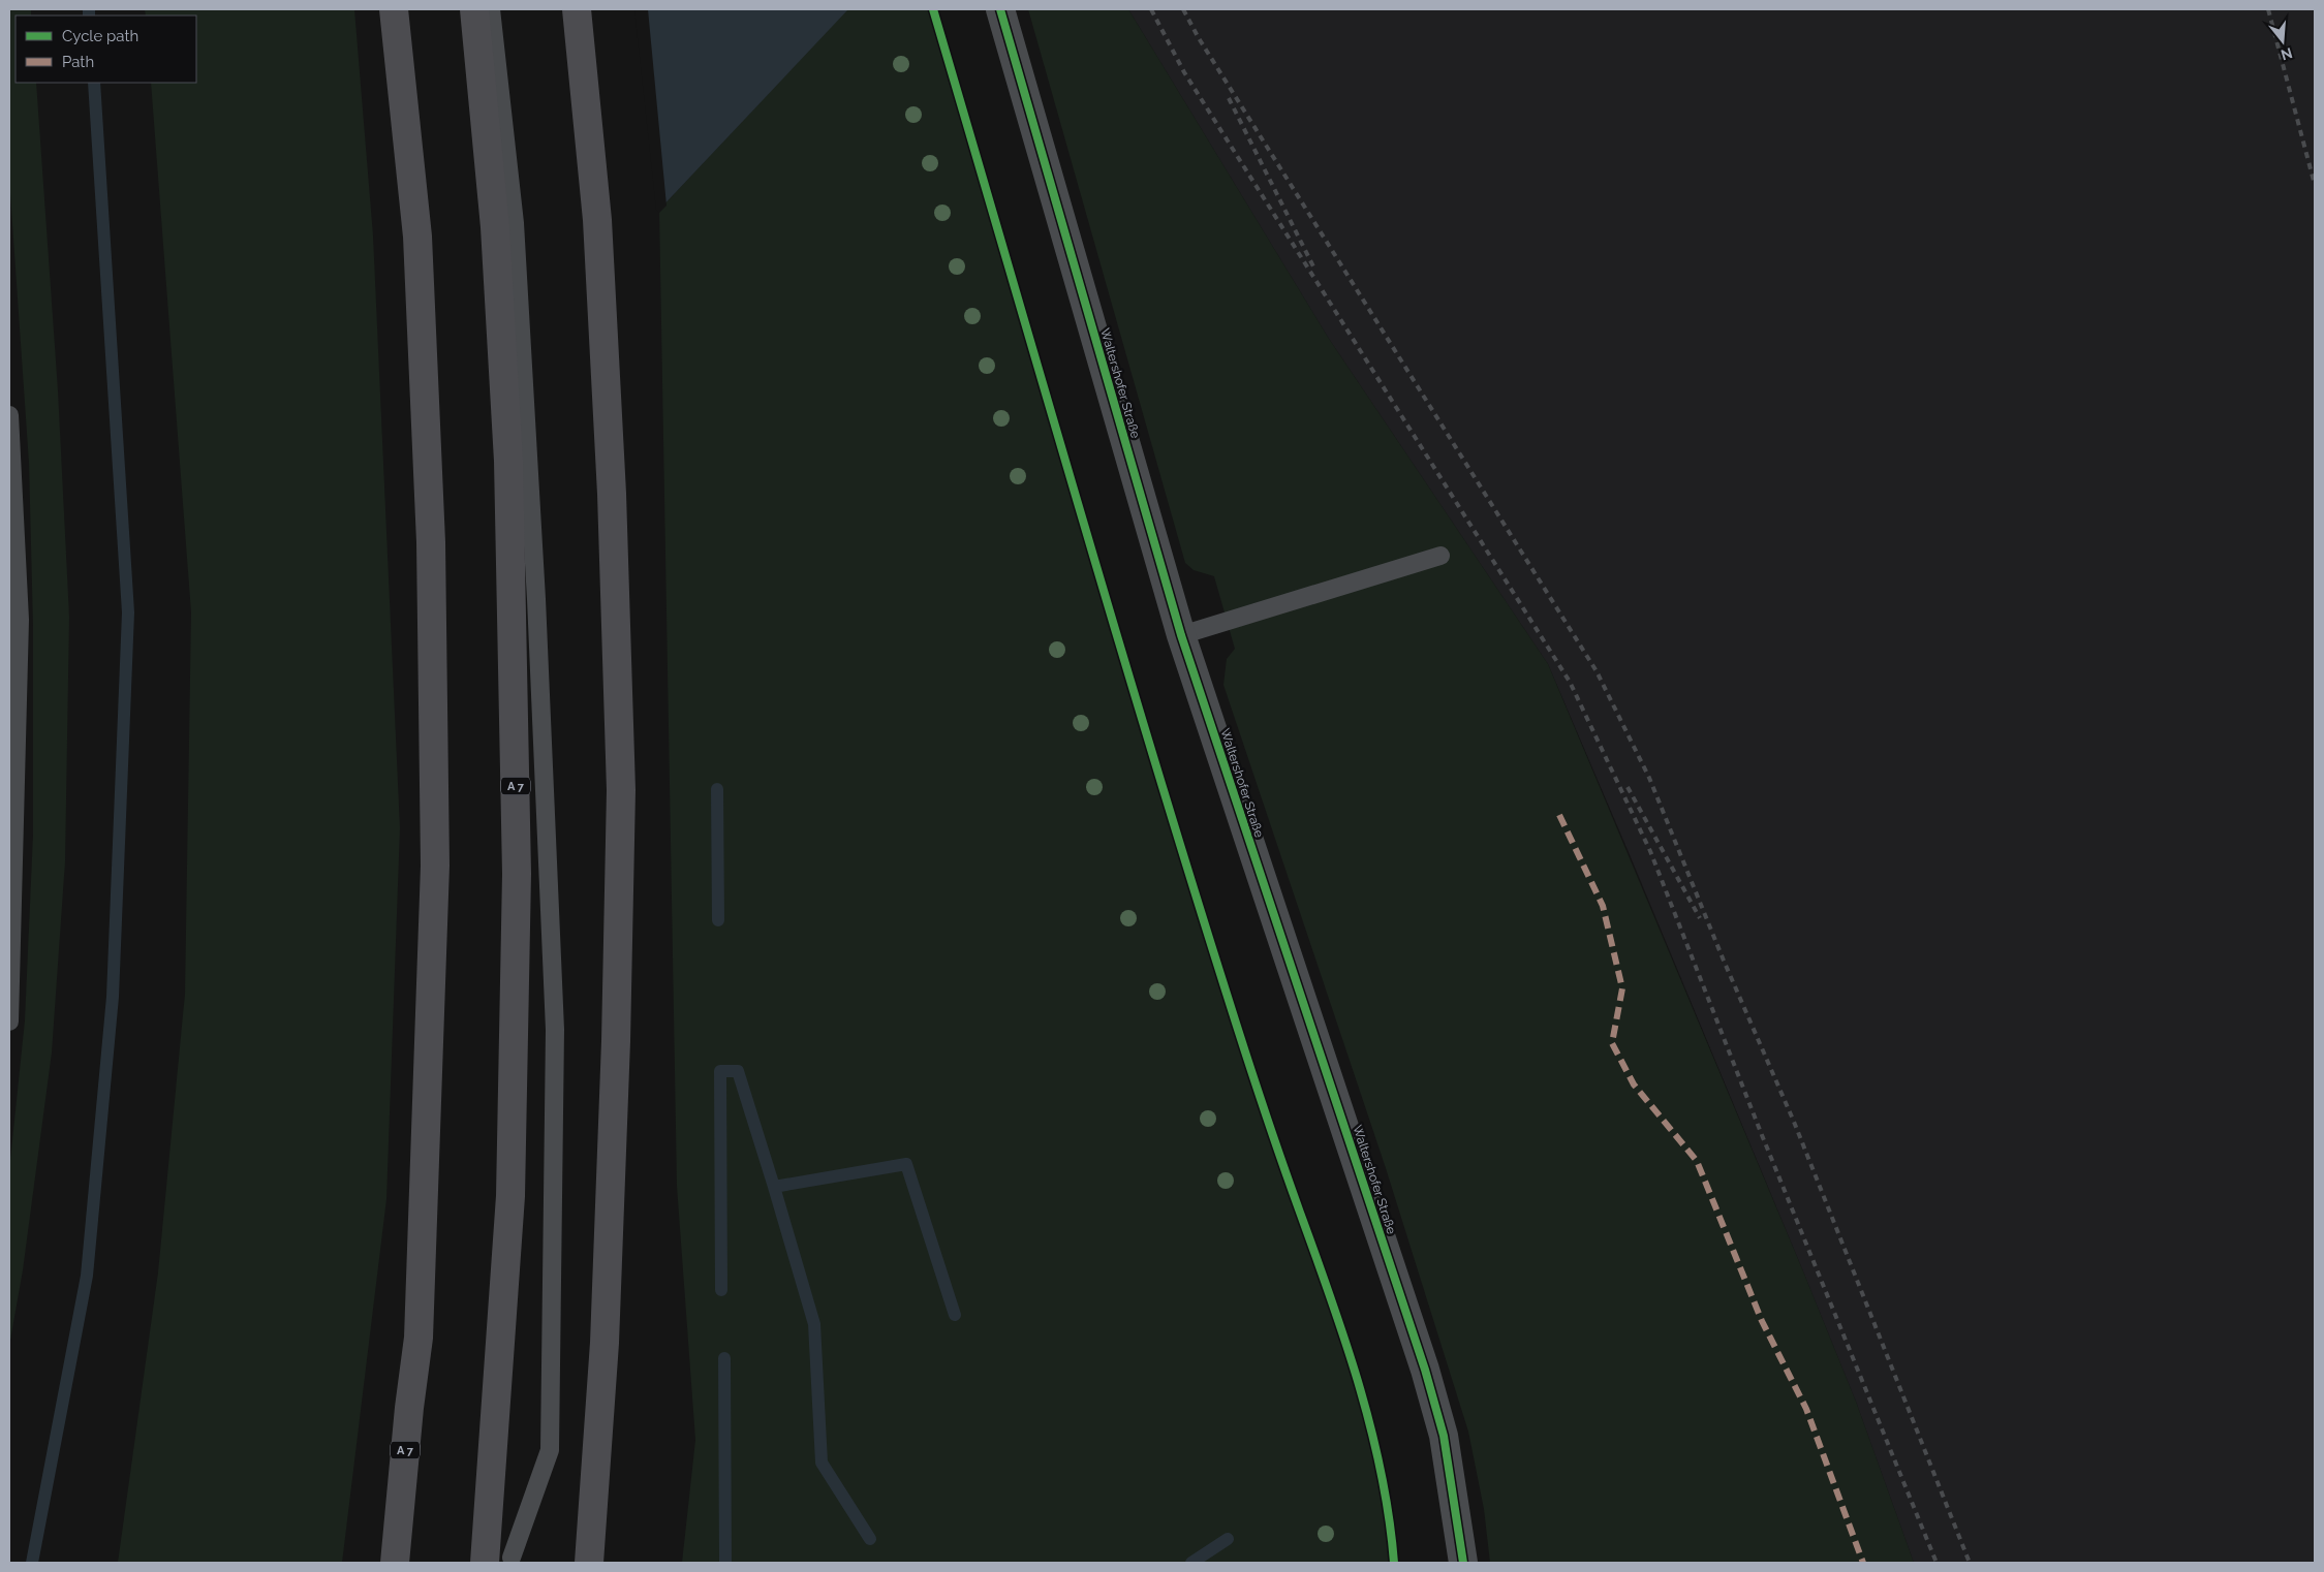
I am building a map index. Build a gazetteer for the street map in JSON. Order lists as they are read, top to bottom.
{
  "streets": {
    "highway": ["A 7"],
    "street": ["Waltershofer Straße"]
  },
  "legend": ["Cycle path", "Path"],
  "north": "bottom"
}
